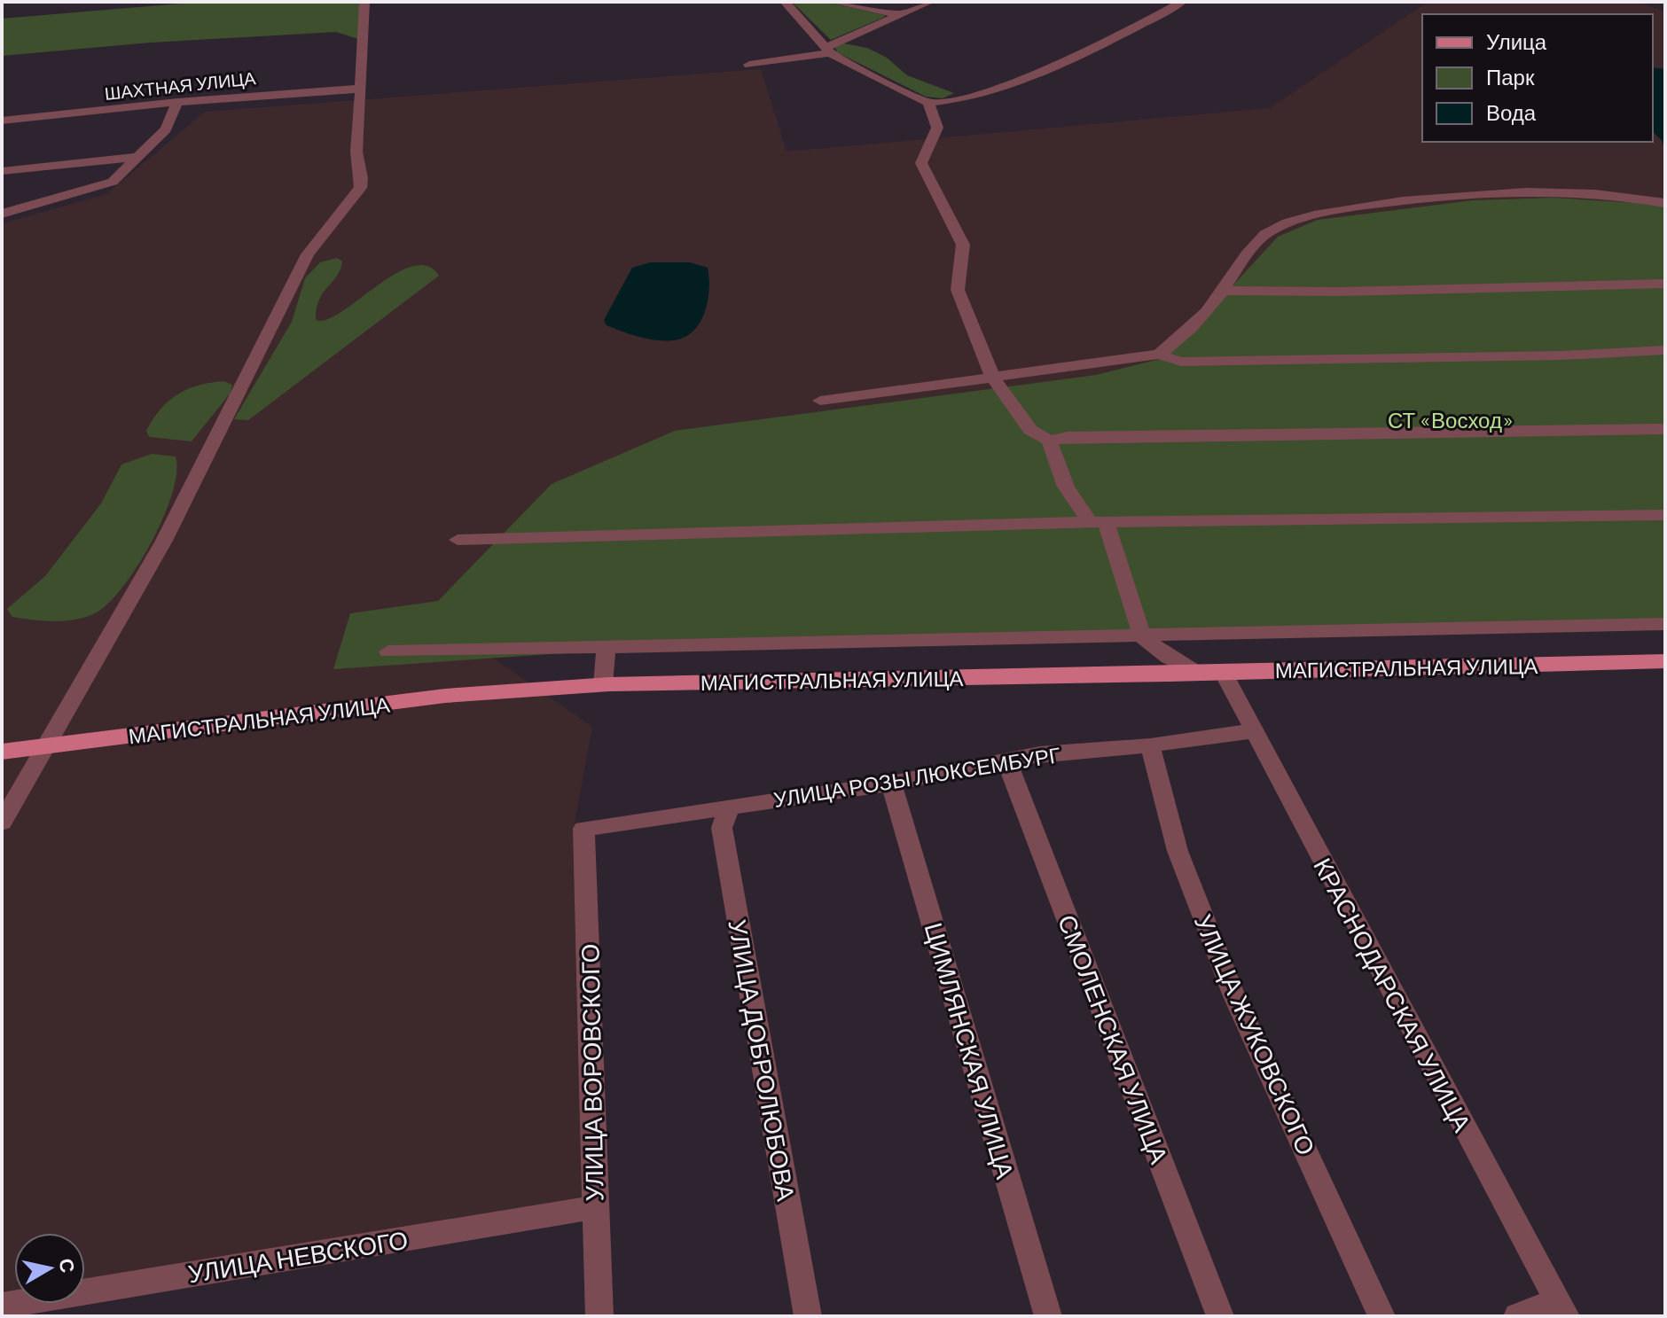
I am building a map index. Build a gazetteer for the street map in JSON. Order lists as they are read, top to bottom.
{
  "streets": {
    "main road": ["МАГИСТРАЛЬНАЯ УЛИЦА"],
    "street": [
      "ШАХТНАЯ УЛИЦА",
      "УЛИЦА РОЗЫ ЛЮКСЕМБУРГ",
      "КРАСНОДАРСКАЯ УЛИЦА",
      "УЛИЦА ЖУКОВСКОГО",
      "СМОЛЕНСКАЯ УЛИЦА",
      "ЦИМЛЯНСКАЯ УЛИЦА",
      "УЛИЦА ДОБРОЛЮБОВА",
      "УЛИЦА ВОРОВСКОГО",
      "УЛИЦА НЕВСКОГО"
    ]
  },
  "crossings": [
    ["МАГИСТРАЛЬНАЯ УЛИЦА", "КРАСНОДАРСКАЯ УЛИЦА"],
    ["УЛИЦА РОЗЫ ЛЮКСЕМБУРГ", "КРАСНОДАРСКАЯ УЛИЦА"],
    ["УЛИЦА РОЗЫ ЛЮКСЕМБУРГ", "УЛИЦА ЖУКОВСКОГО"],
    ["УЛИЦА РОЗЫ ЛЮКСЕМБУРГ", "СМОЛЕНСКАЯ УЛИЦА"],
    ["УЛИЦА РОЗЫ ЛЮКСЕМБУРГ", "ЦИМЛЯНСКАЯ УЛИЦА"],
    ["УЛИЦА РОЗЫ ЛЮКСЕМБУРГ", "УЛИЦА ДОБРОЛЮБОВА"],
    ["УЛИЦА РОЗЫ ЛЮКСЕМБУРГ", "УЛИЦА ВОРОВСКОГО"],
    ["УЛИЦА ВОРОВСКОГО", "УЛИЦА НЕВСКОГО"]
  ],
  "parks": ["СТ «Восход»"],
  "legend": ["Улица", "Парк", "Вода"],
  "north": "right"
}
